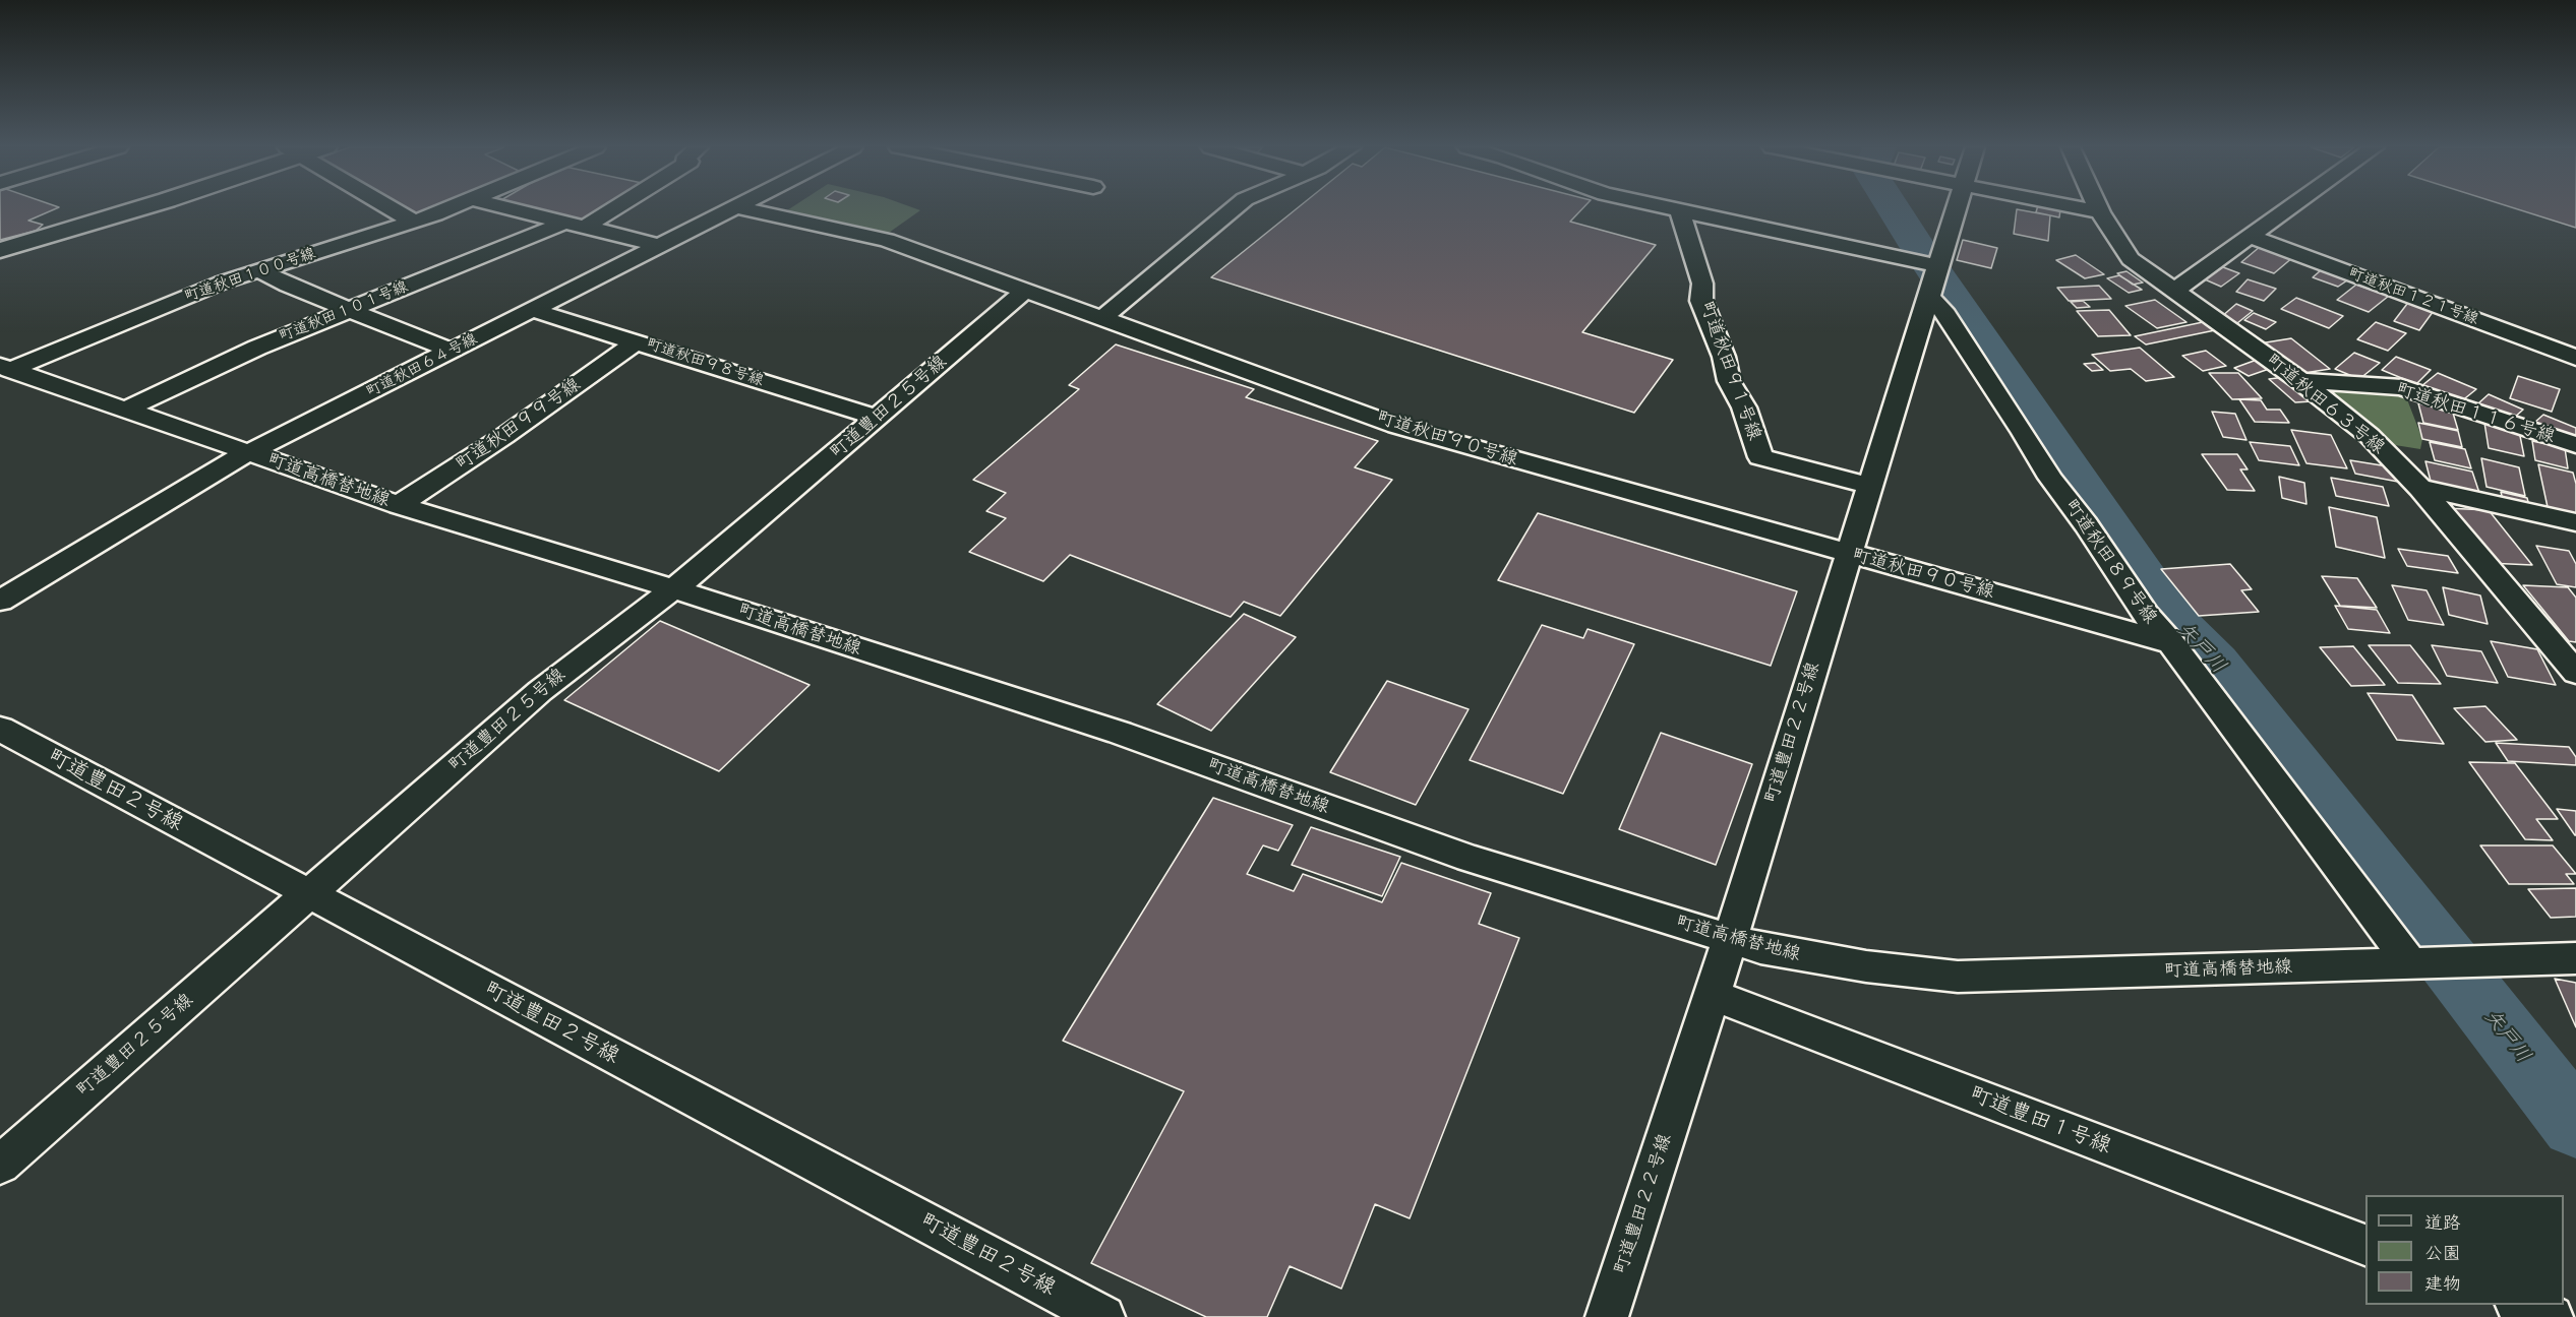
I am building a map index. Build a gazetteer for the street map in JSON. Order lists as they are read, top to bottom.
{
  "streets": {
    "street": [
      "町道秋田１００号線",
      "町道秋田１２１号線",
      "町道秋田１０１号線",
      "町道秋田９８号線",
      "町道秋田６４号線",
      "町道秋田９１号線",
      "町道秋田６３号線",
      "町道豊田２５号線",
      "町道秋田１１６号線",
      "町道秋田９９号線",
      "町道秋田９０号線",
      "町道高橋替地線",
      "町道秋田８９号線",
      "町道豊田２２号線",
      "町道豊田２号線",
      "町道豊田１号線"
    ]
  },
  "crossings": [
    ["町道秋田１００号線", "町道高橋替地線"],
    ["町道秋田１０１号線", "町道高橋替地線"],
    ["町道秋田９８号線", "町道秋田６４号線"],
    ["町道秋田９８号線", "町道豊田２５号線"],
    ["町道秋田９８号線", "町道秋田９９号線"],
    ["町道秋田６４号線", "町道高橋替地線"],
    ["町道秋田９１号線", "町道豊田２２号線"],
    ["町道秋田６３号線", "町道秋田１１６号線"],
    ["町道豊田２５号線", "町道秋田９０号線"],
    ["町道豊田２５号線", "町道高橋替地線"],
    ["町道豊田２５号線", "町道豊田２号線"],
    ["町道秋田９９号線", "町道高橋替地線"],
    ["町道秋田９０号線", "町道秋田８９号線"],
    ["町道秋田９０号線", "町道豊田２２号線"],
    ["町道高橋替地線", "町道秋田８９号線"],
    ["町道高橋替地線", "町道豊田２２号線"],
    ["町道秋田８９号線", "町道豊田２２号線"],
    ["町道豊田２２号線", "町道豊田１号線"]
  ],
  "water": ["矢戸川"],
  "legend": ["道路", "公園", "建物"]
}
